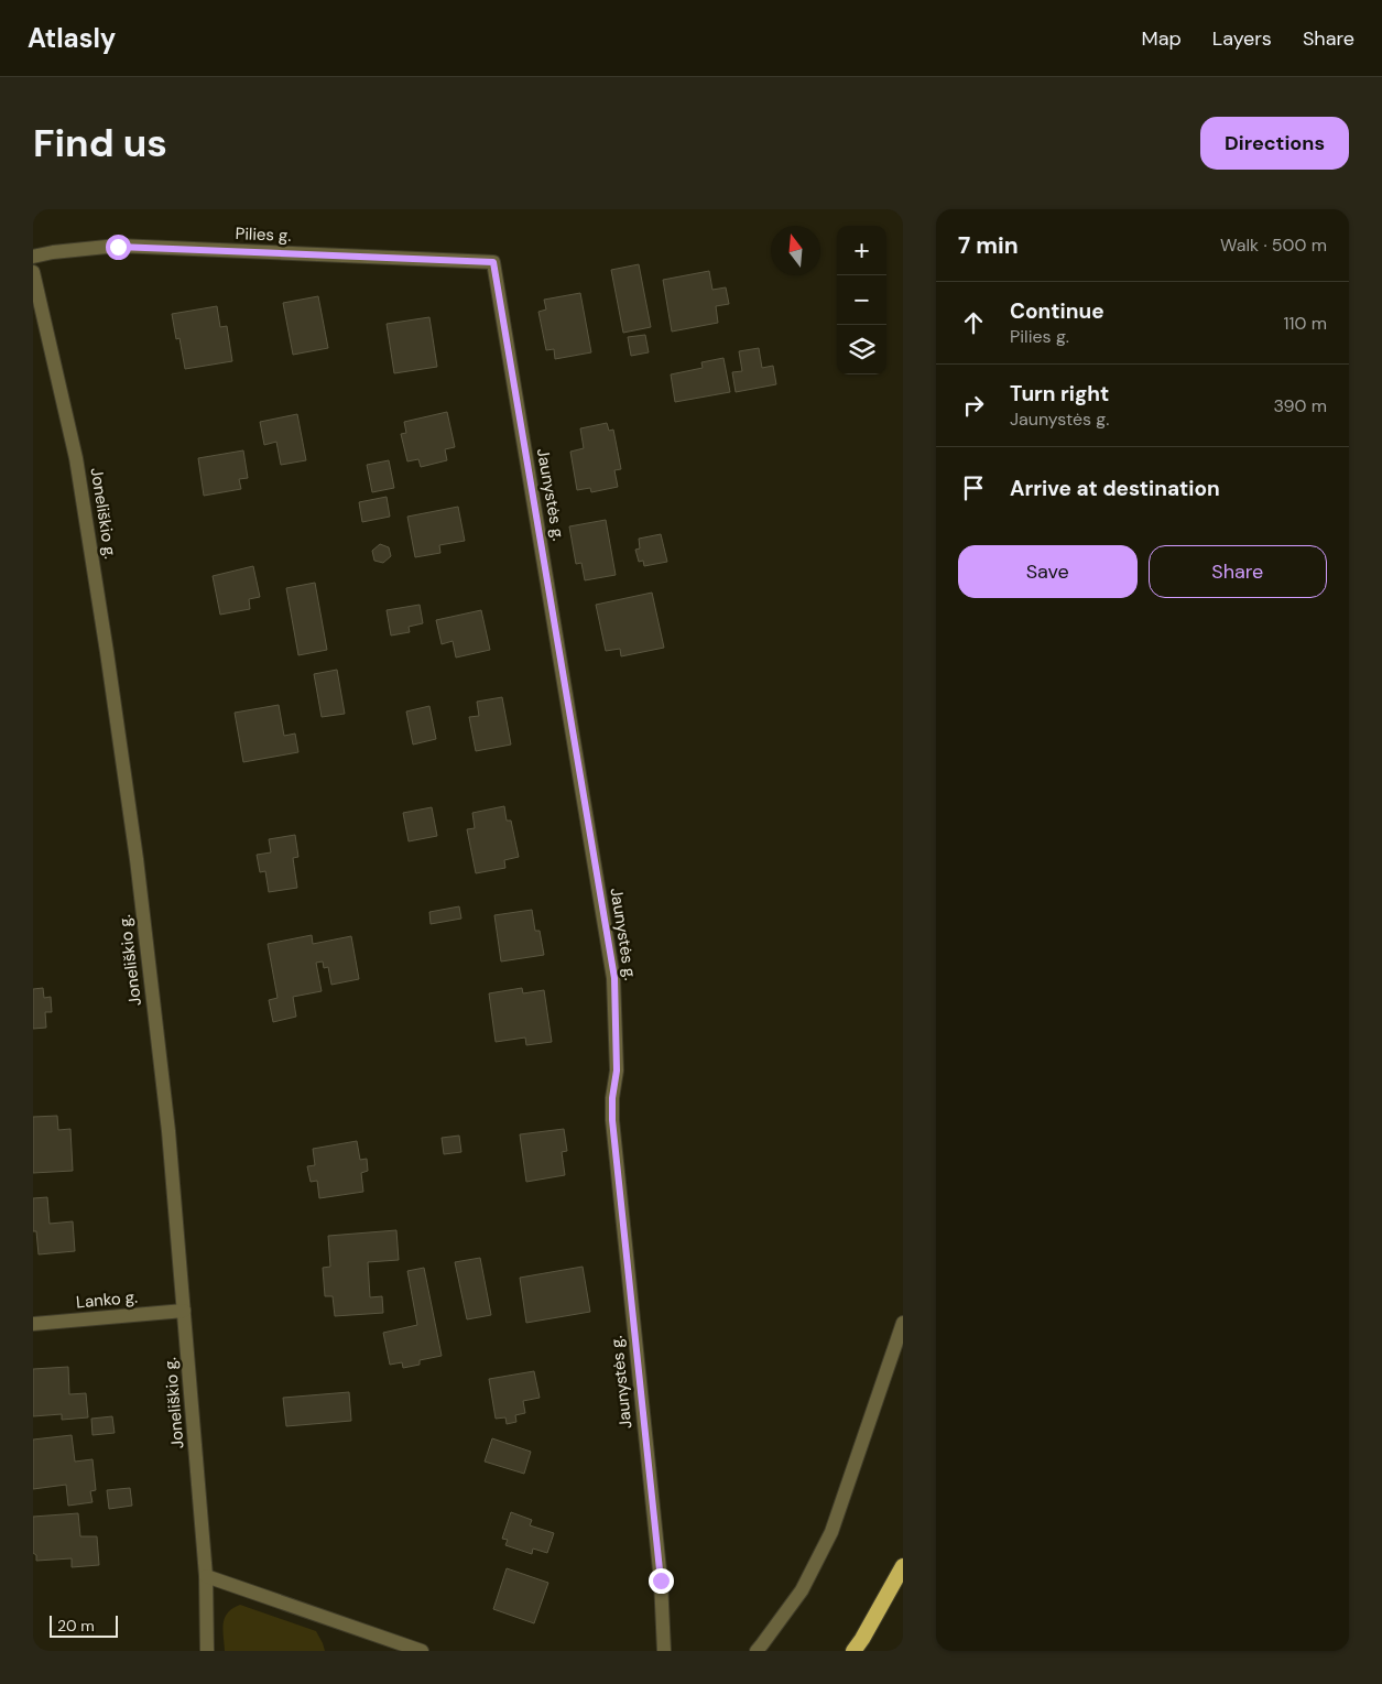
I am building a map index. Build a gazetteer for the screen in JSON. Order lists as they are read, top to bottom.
{
  "streets": {
    "street": [
      "Pilies g.",
      "Jaunystės g.",
      "Joneliškio g.",
      "Lanko g."
    ]
  },
  "crossings": [
    ["Pilies g.", "Jaunystės g."],
    ["Joneliškio g.", "Lanko g."]
  ],
  "scale_bar": "20 m",
  "north": "top",
  "page": {
    "header": "Atlasly",
    "nav": ["Map", "Layers", "Share"],
    "buttons": [
      "Directions",
      ["Save", "Share"]
    ],
    "title": "Find us",
    "heading": ["7 min", "Walk · 500 m"],
    "map_buttons": ["+", "−"],
    "list": [
      ["Continue", "Pilies g.", "110 m"],
      ["Turn right", "Jaunystės g.", "390 m"],
      "Arrive at destination"
    ],
    "scale": "20 m"
  }
}
